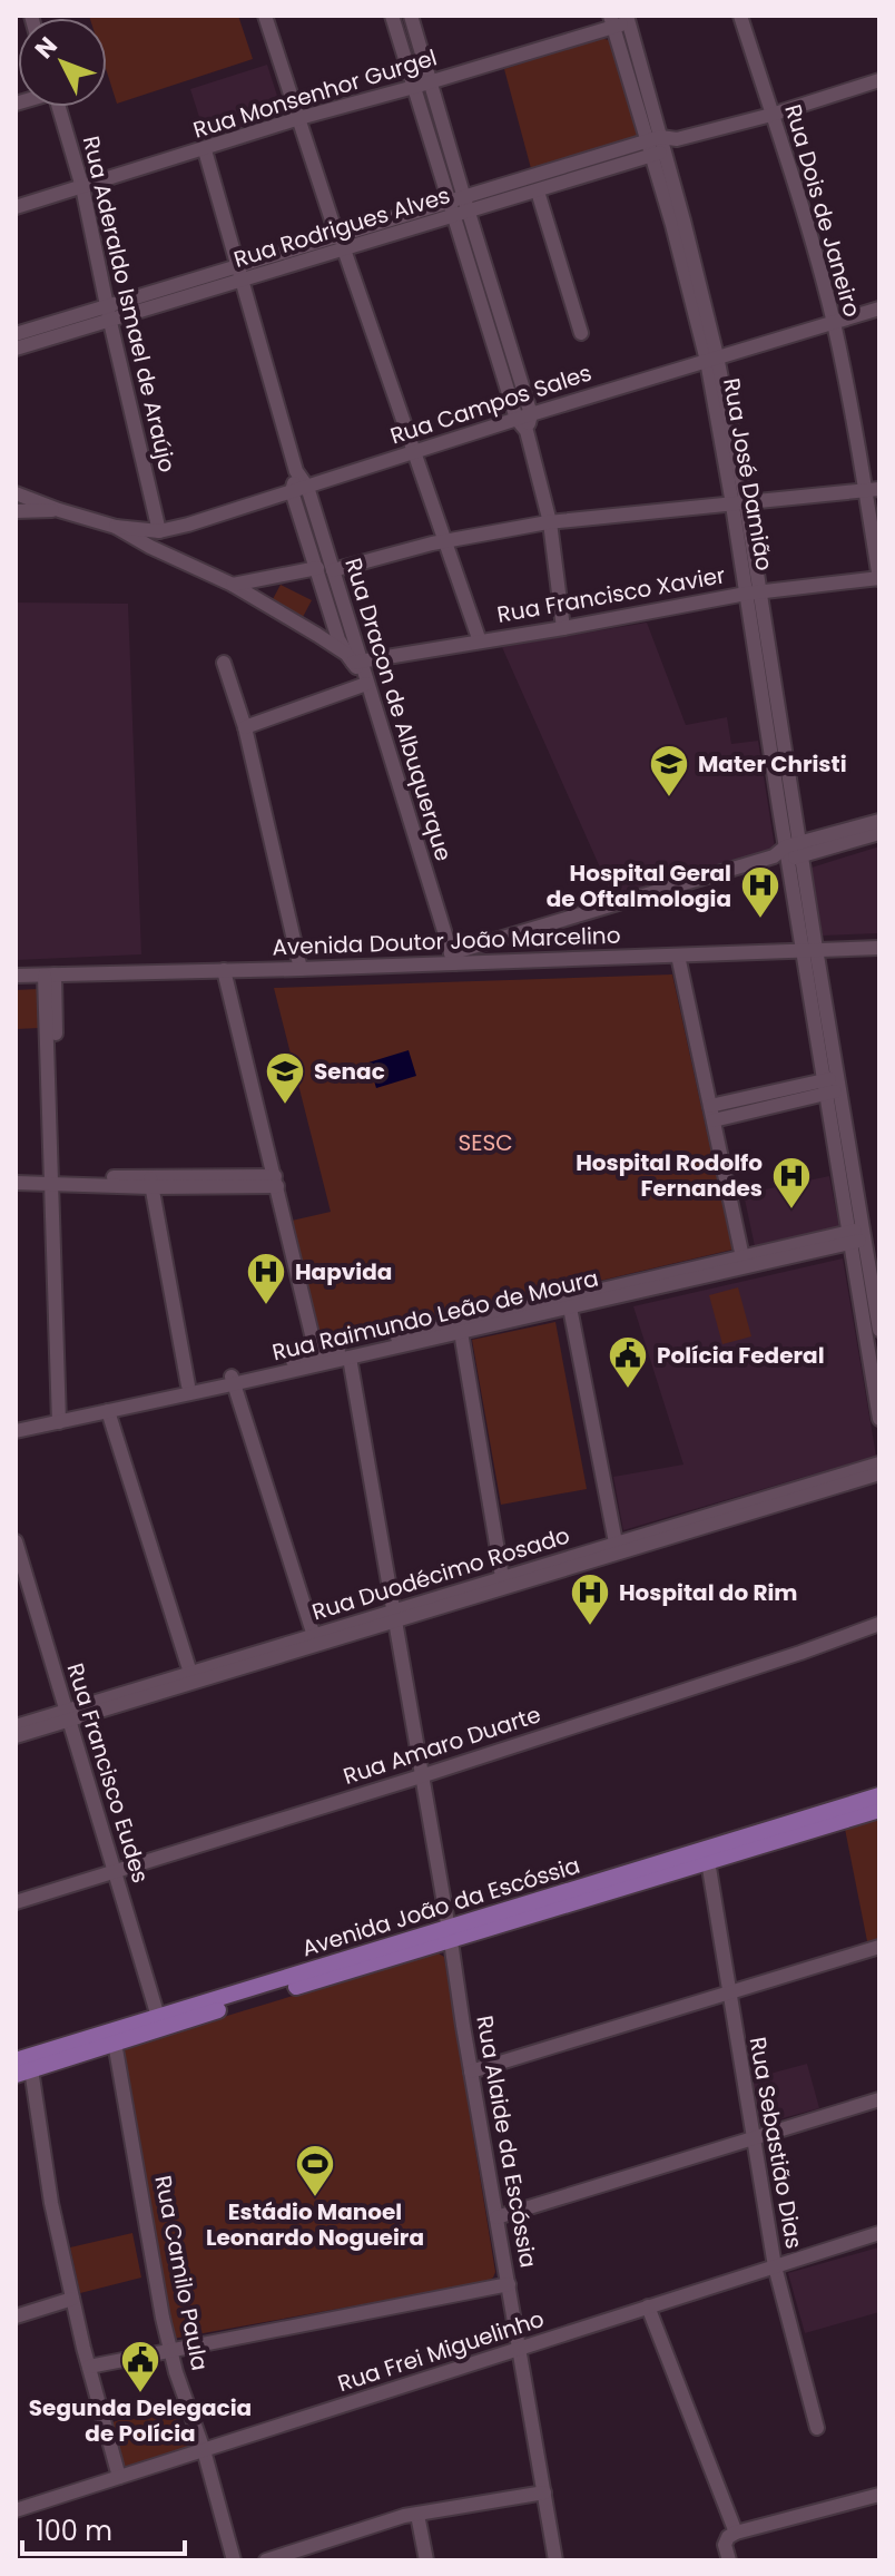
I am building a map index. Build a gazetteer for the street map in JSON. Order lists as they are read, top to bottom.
{
  "streets": {
    "main road": ["Avenida João da Escóssia"],
    "street": [
      "Rua Monsenhor Gurgel",
      "Rua Dois de Janeiro",
      "Rua Rodrigues Alves",
      "Rua Aderaldo Ismael de Araújo",
      "Rua Campos Sales",
      "Rua José Damião",
      "Rua Francisco Xavier",
      "Rua Dracon de Albuquerque",
      "Avenida Doutor João Marcelino",
      "Rua Raimundo Leão de Moura",
      "Rua Duodécimo Rosado",
      "Rua Amaro Duarte",
      "Rua Francisco Eudes",
      "Rua Alaide da Escóssia",
      "Rua Sebastião Dias",
      "Rua Camilo Paula",
      "Rua Frei Miguelinho"
    ]
  },
  "crossings": [
    ["Rua Monsenhor Gurgel", "Rua Aderaldo Ismael de Araújo"],
    ["Rua Monsenhor Gurgel", "Rua José Damião"],
    ["Rua Monsenhor Gurgel", "Rua Dracon de Albuquerque"],
    ["Rua Dois de Janeiro", "Rua Rodrigues Alves"],
    ["Rua Dois de Janeiro", "Rua Campos Sales"],
    ["Rua Dois de Janeiro", "Rua Francisco Xavier"],
    ["Rua Rodrigues Alves", "Rua Aderaldo Ismael de Araújo"],
    ["Rua Rodrigues Alves", "Rua José Damião"],
    ["Rua Rodrigues Alves", "Rua Dracon de Albuquerque"],
    ["Rua Aderaldo Ismael de Araújo", "Rua Campos Sales"],
    ["Rua Campos Sales", "Rua José Damião"],
    ["Rua Campos Sales", "Rua Dracon de Albuquerque"],
    ["Rua José Damião", "Rua Francisco Xavier"],
    ["Rua José Damião", "Avenida Doutor João Marcelino"],
    ["Rua José Damião", "Rua Raimundo Leão de Moura"],
    ["Rua Francisco Xavier", "Rua Dracon de Albuquerque"],
    ["Rua Dracon de Albuquerque", "Avenida Doutor João Marcelino"],
    ["Rua Raimundo Leão de Moura", "Rua Alaide da Escóssia"],
    ["Rua Duodécimo Rosado", "Rua Francisco Eudes"],
    ["Rua Duodécimo Rosado", "Rua Alaide da Escóssia"],
    ["Rua Amaro Duarte", "Rua Francisco Eudes"],
    ["Rua Amaro Duarte", "Rua Alaide da Escóssia"],
    ["Rua Francisco Eudes", "Avenida João da Escóssia"],
    ["Avenida João da Escóssia", "Rua Alaide da Escóssia"],
    ["Avenida João da Escóssia", "Rua Sebastião Dias"],
    ["Avenida João da Escóssia", "Rua Camilo Paula"],
    ["Rua Alaide da Escóssia", "Rua Frei Miguelinho"],
    ["Rua Sebastião Dias", "Rua Frei Miguelinho"],
    ["Rua Camilo Paula", "Rua Frei Miguelinho"]
  ],
  "parks": ["SESC"],
  "places": {
    "school or university": ["Mater Christi", "Senac"],
    "hospital": [
      "Hospital Geral de Oftalmologia",
      "Hospital Rodolfo Fernandes",
      "Hapvida",
      "Hospital do Rim"
    ],
    "public building": ["Polícia Federal", "Segunda Delegacia de Polícia"],
    "sports": ["Estádio Manoel Leonardo Nogueira"]
  },
  "scale_bar": "100 m",
  "north": "top left"
}
